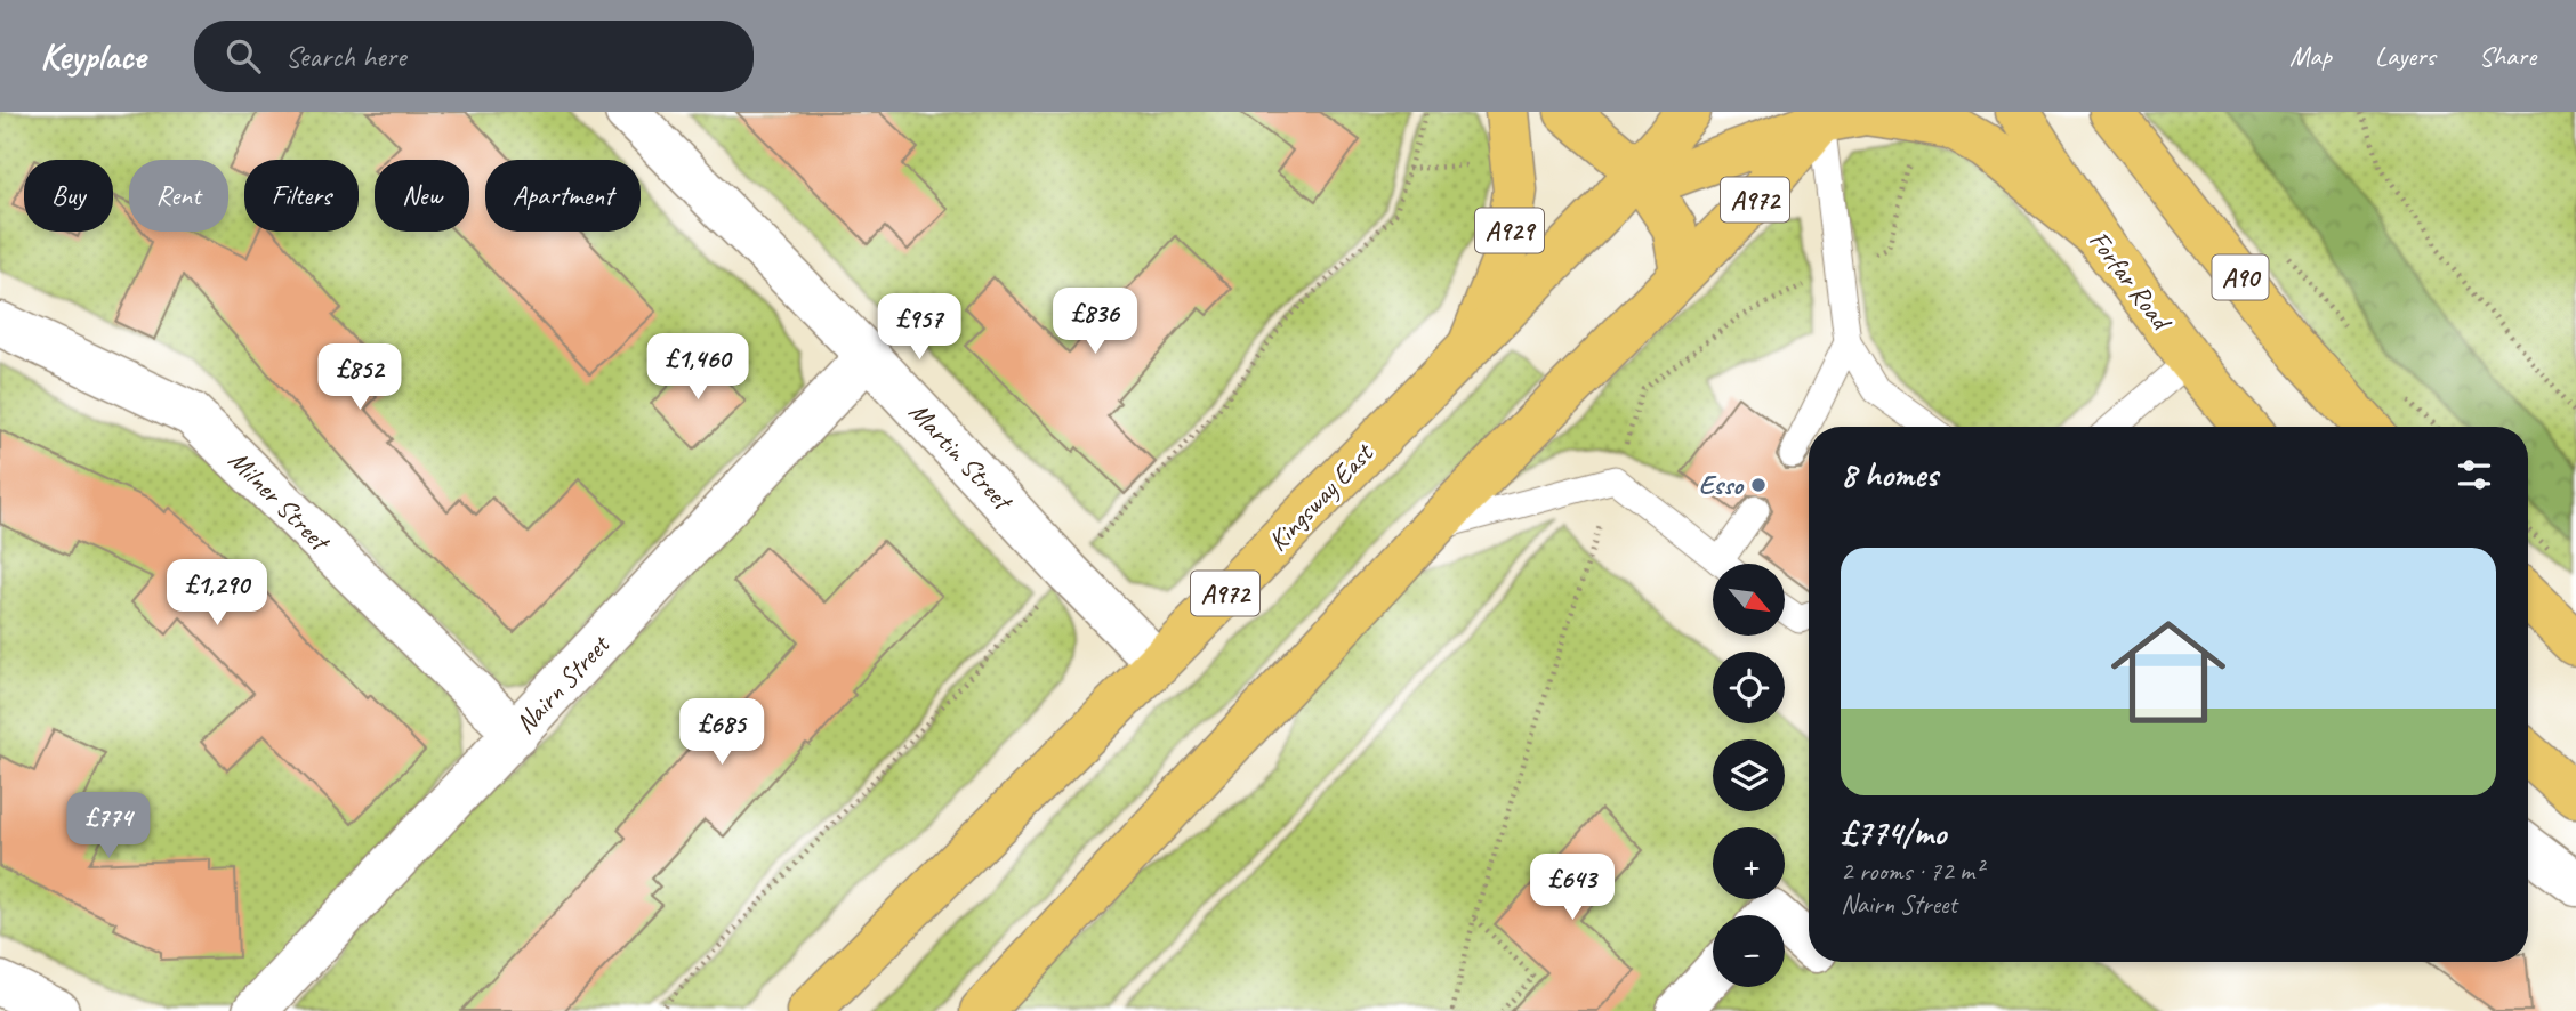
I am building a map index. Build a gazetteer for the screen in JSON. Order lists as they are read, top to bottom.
{
  "streets": {
    "main road": [
      "A972",
      "A929",
      "A90",
      "Forfar Road",
      "Kingsway East"
    ],
    "street": ["Martin Street", "Milner Street", "Nairn Street"]
  },
  "crossings": [
    ["A929", "Kingsway East"],
    ["Martin Street", "Kingsway East"],
    ["Martin Street", "Nairn Street"],
    ["Milner Street", "Nairn Street"]
  ],
  "places": ["Esso"],
  "north": "bottom right",
  "page": {
    "header": "Keyplace",
    "search": "Search here",
    "nav": ["Map", "Layers", "Share"],
    "chip": [
      "Buy",
      "Rent",
      "Filters",
      "New",
      "Apartment"
    ],
    "price": [
      "£836",
      "£957",
      "£1,460",
      "£852",
      "£1,290",
      "£685",
      "£774",
      "£643"
    ],
    "heading": "8 homes",
    "list": [
      {
        "name": "£774/mo",
        "note": "2 rooms · 72 m² · Nairn Street"
      }
    ],
    "map_buttons": ["+", "−"]
  }
}
